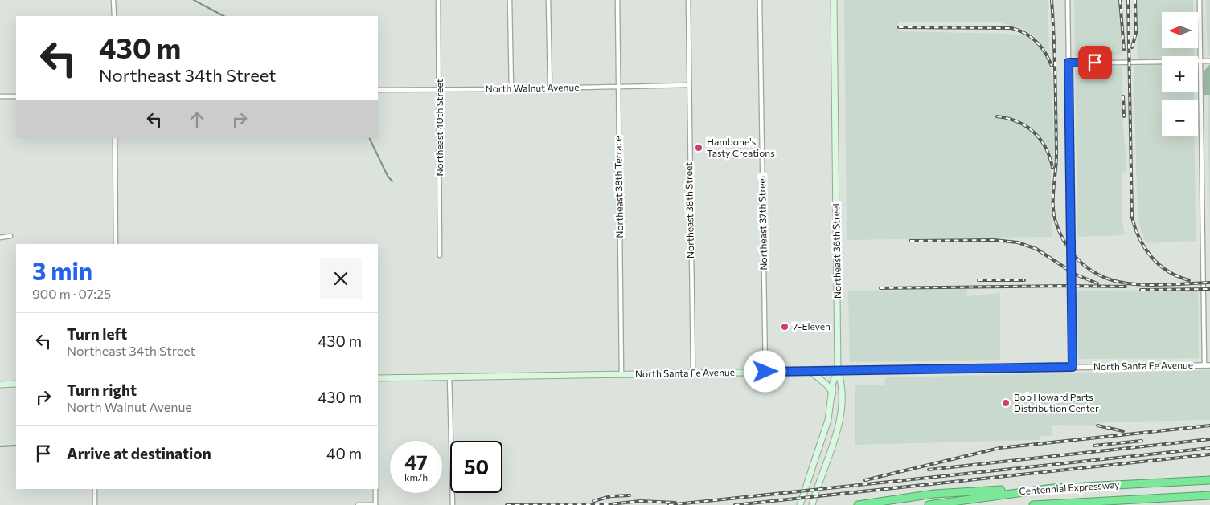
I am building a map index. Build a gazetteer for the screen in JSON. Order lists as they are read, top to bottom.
{
  "streets": {
    "highway": ["Centennial Expressway"],
    "main road": ["Northeast 36th Street", "North Santa Fe Avenue"],
    "street": [
      "North Walnut Avenue",
      "Northeast 40th Street",
      "Northeast 38th Terrace",
      "Northeast 38th Street",
      "Northeast 37th Street"
    ]
  },
  "crossings": [
    ["North Walnut Avenue", "Northeast 40th Street"],
    ["North Walnut Avenue", "Northeast 38th Terrace"],
    ["North Walnut Avenue", "Northeast 38th Street"],
    ["Northeast 38th Terrace", "North Santa Fe Avenue"],
    ["Northeast 38th Street", "North Santa Fe Avenue"],
    ["Northeast 37th Street", "North Santa Fe Avenue"],
    ["Northeast 36th Street", "North Santa Fe Avenue"]
  ],
  "places": ["Hambone's Tasty Creations", "7-Eleven", "Bob Howard Parts Distribution Center"],
  "north": "left",
  "page": {
    "map_buttons": ["+", "−"],
    "turn": ["430 m", "Northeast 34th Street"],
    "heading": ["3 min", "900 m · 07:25"],
    "list": [
      {
        "name": "Turn left",
        "note": "Northeast 34th Street",
        "value": "430 m"
      },
      {
        "name": "Turn right",
        "note": "North Walnut Avenue",
        "value": "430 m"
      },
      {
        "name": "Arrive at destination",
        "value": "40 m"
      }
    ],
    "speed": "47 km/h",
    "limit": "50"
  }
}
